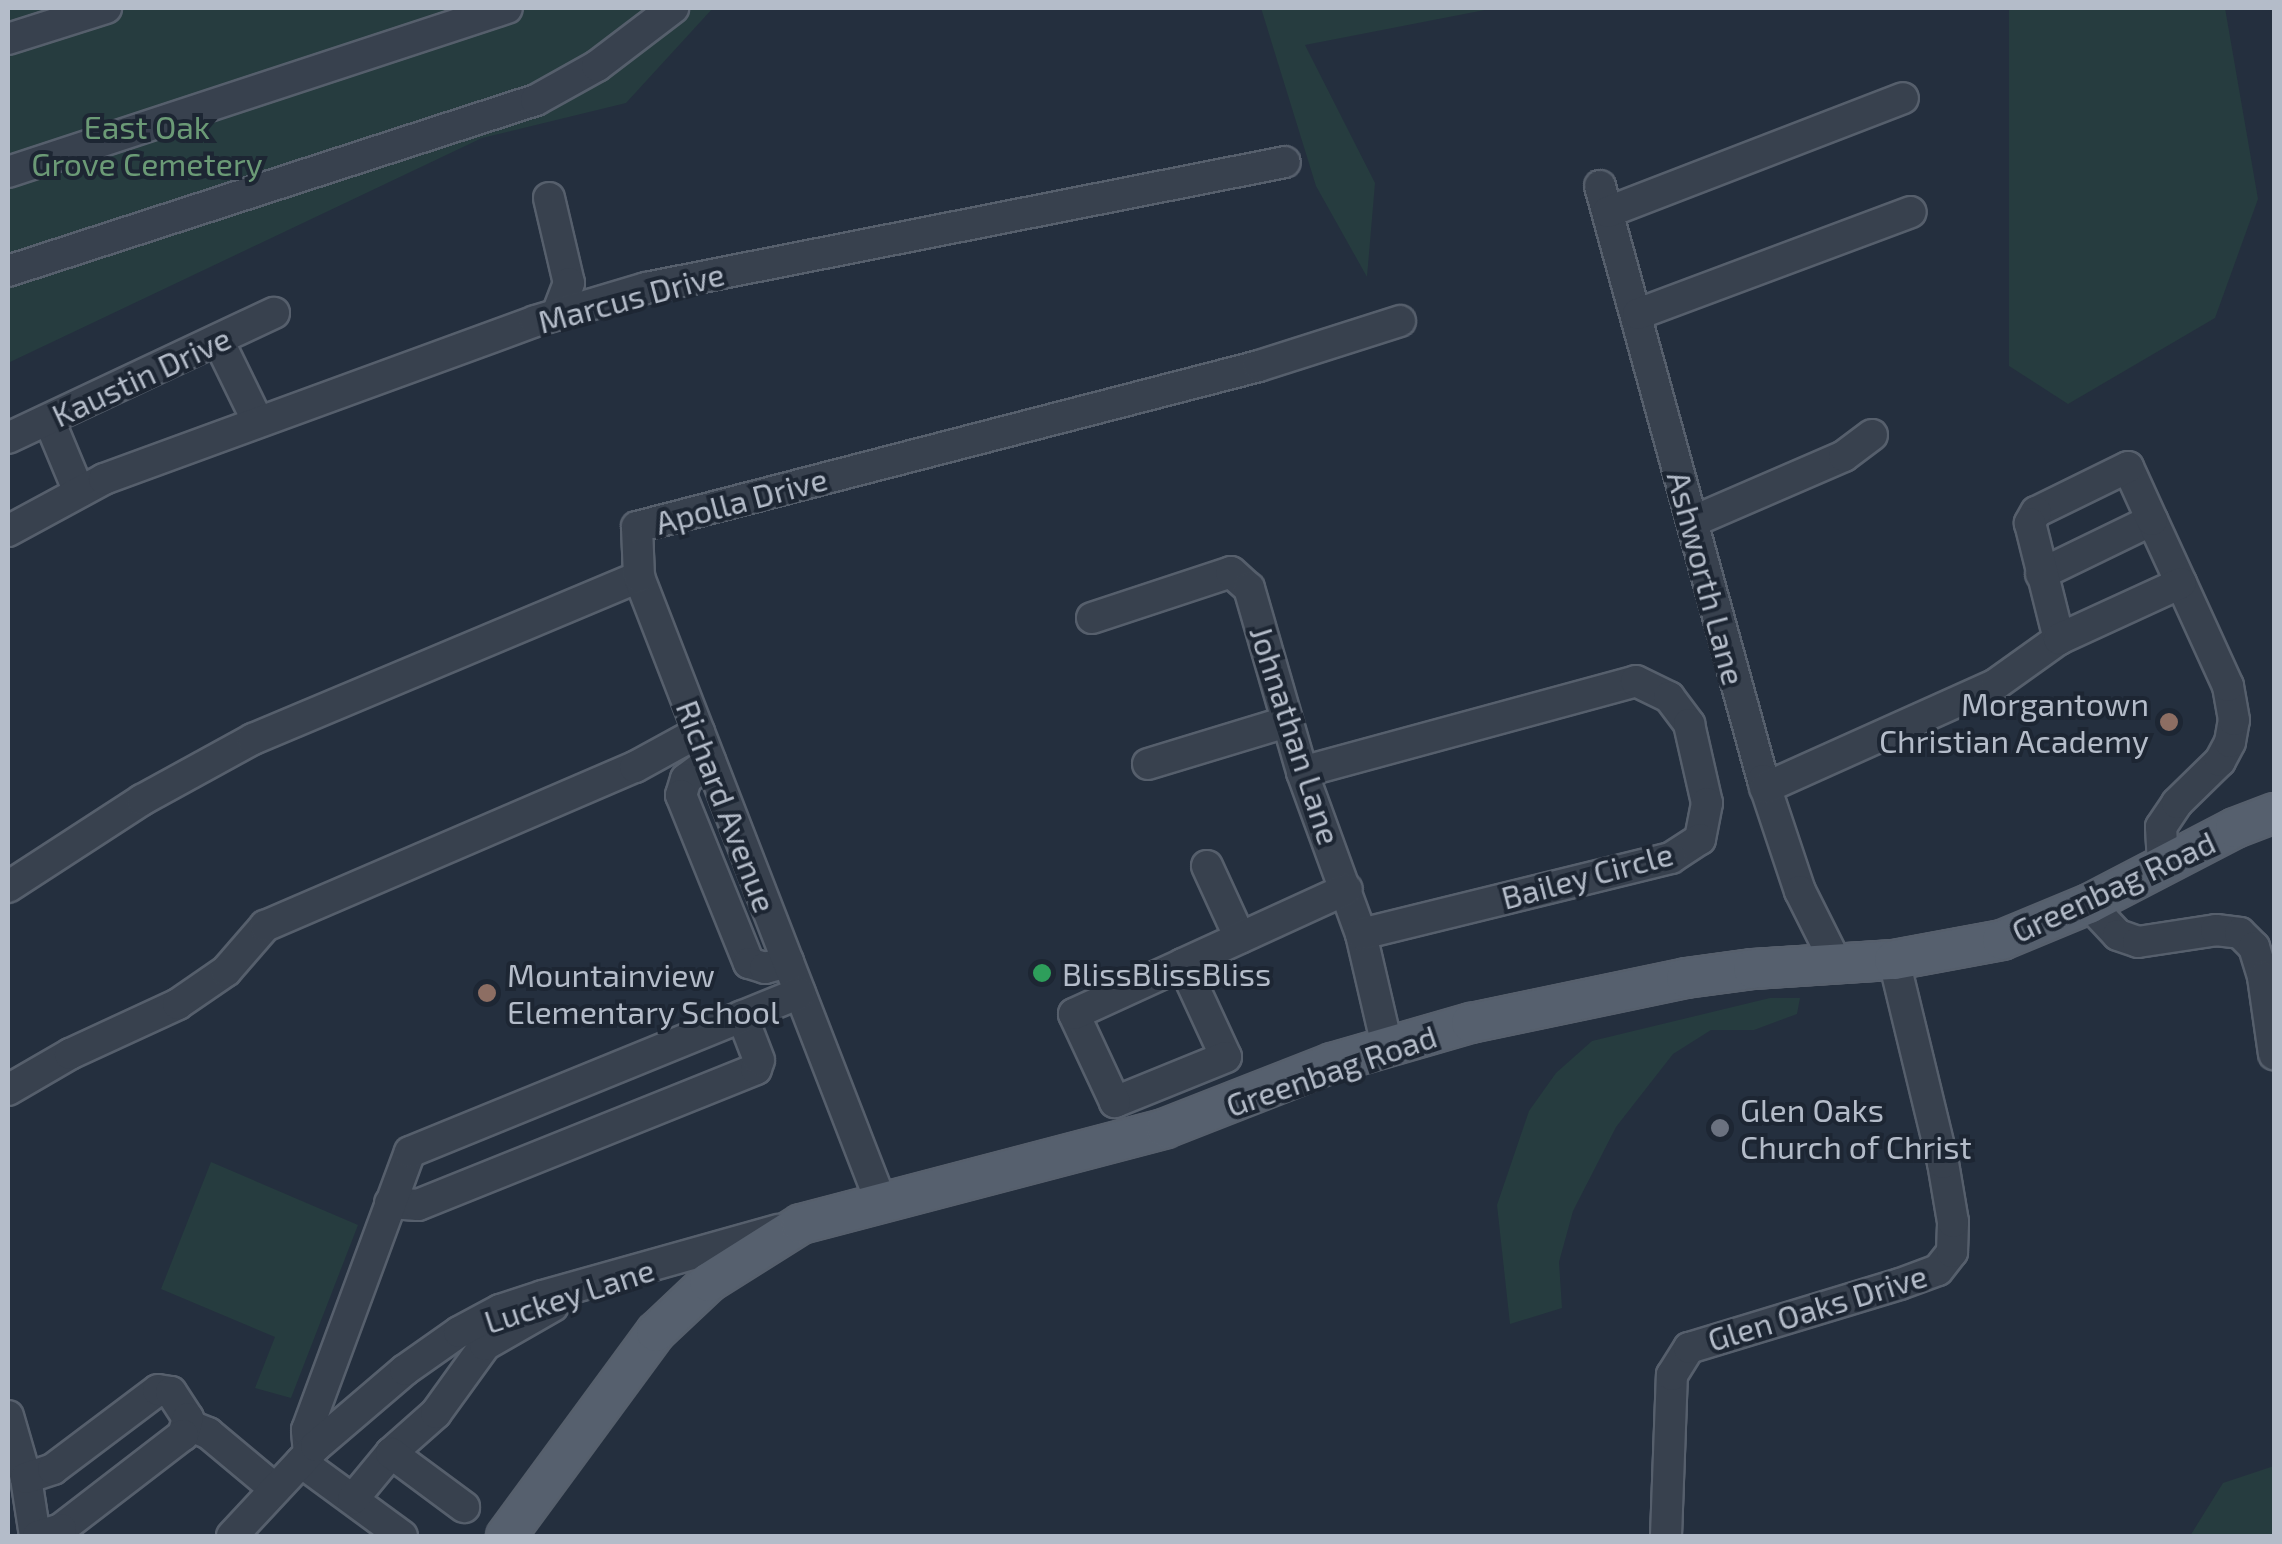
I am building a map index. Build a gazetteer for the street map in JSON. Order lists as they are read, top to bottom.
{
  "streets": {
    "main road": ["Greenbag Road"],
    "street": [
      "Marcus Drive",
      "Kaustin Drive",
      "Apolla Drive",
      "Ashworth Lane",
      "Johnathan Lane",
      "Richard Avenue",
      "Bailey Circle",
      "Luckey Lane",
      "Glen Oaks Drive"
    ]
  },
  "crossings": [
    ["Apolla Drive", "Richard Avenue"],
    ["Ashworth Lane", "Greenbag Road"],
    ["Johnathan Lane", "Bailey Circle"],
    ["Johnathan Lane", "Greenbag Road"],
    ["Richard Avenue", "Greenbag Road"],
    ["Greenbag Road", "Luckey Lane"],
    ["Greenbag Road", "Glen Oaks Drive"]
  ],
  "parks": ["East Oak Grove Cemetery"],
  "places": [
    "Morgantown Christian Academy",
    "BlissBlissBliss",
    "Mountainview Elementary School",
    "Glen Oaks Church of Christ"
  ]
}
